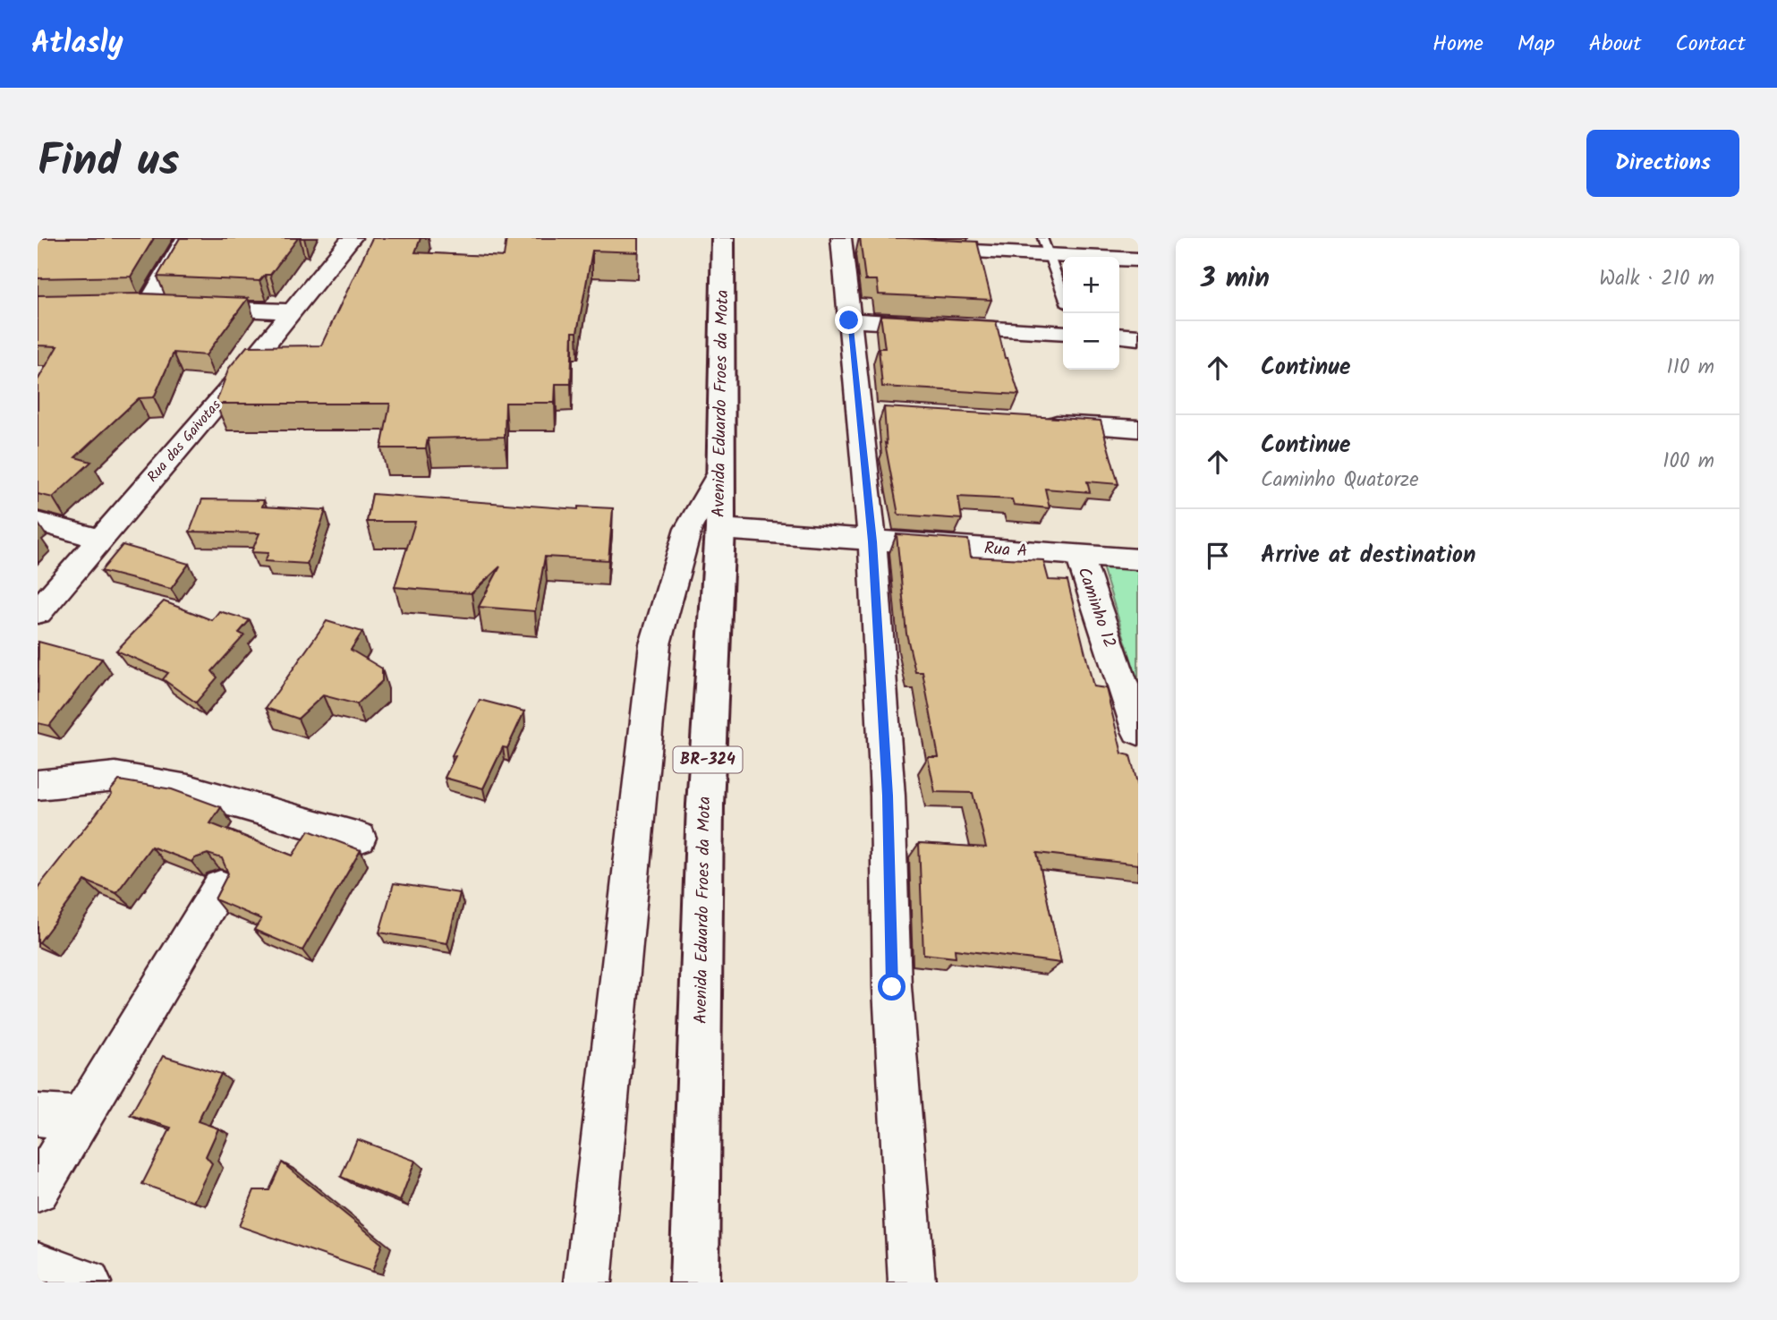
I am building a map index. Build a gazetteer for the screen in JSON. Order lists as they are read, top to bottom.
{
  "streets": {
    "highway": ["Avenida Eduardo Froes da Mota", "BR-324"],
    "street": ["Rua das Gaivotas", "Rua A", "Caminho 12"]
  },
  "crossings": [
    ["Avenida Eduardo Froes da Mota", "Rua A"],
    ["Rua A", "Caminho 12"]
  ],
  "page": {
    "header": "Atlasly",
    "nav": [
      "Home",
      "Map",
      "About",
      "Contact"
    ],
    "title": "Find us",
    "buttons": "Directions",
    "heading": ["3 min", "Walk · 210 m"],
    "map_buttons": ["+", "−"],
    "list": [
      ["Continue", "110 m"],
      ["Continue", "Caminho Quatorze", "100 m"],
      "Arrive at destination"
    ]
  }
}
